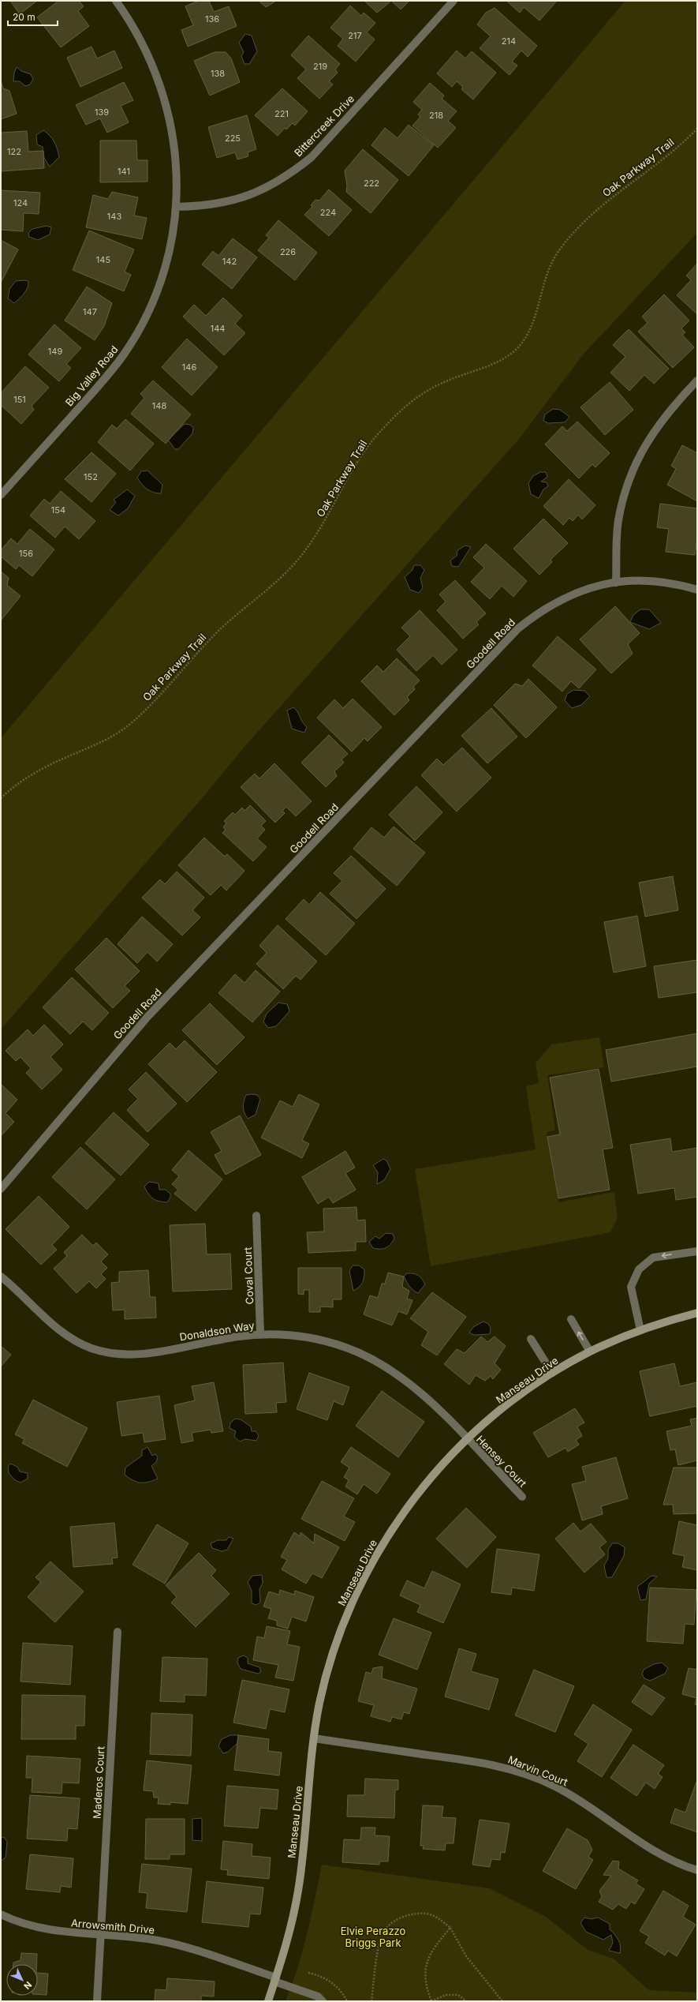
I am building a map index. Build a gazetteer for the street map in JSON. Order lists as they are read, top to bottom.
{
  "streets": {
    "street": [
      "Bittercreek Drive",
      "Big Valley Road",
      "Goodell Road",
      "Coval Court",
      "Donaldson Way",
      "Manseau Drive",
      "Hensey Court",
      "Marvin Court",
      "Maderos Court",
      "Arrowsmith Drive"
    ],
    "path": ["Oak Parkway Trail"]
  },
  "crossings": [
    ["Bittercreek Drive", "Big Valley Road"],
    ["Coval Court", "Donaldson Way"],
    ["Donaldson Way", "Manseau Drive"],
    ["Donaldson Way", "Hensey Court"],
    ["Manseau Drive", "Hensey Court"],
    ["Manseau Drive", "Marvin Court"],
    ["Manseau Drive", "Arrowsmith Drive"],
    ["Maderos Court", "Arrowsmith Drive"]
  ],
  "parks": ["Elvie Perazzo Briggs Park"],
  "house_numbers": [
    "136",
    "217",
    "214",
    "219",
    "138",
    "139",
    "221",
    "218",
    "225",
    "122",
    "141",
    "222",
    "124",
    "224",
    "143",
    "226",
    "145",
    "142",
    "147",
    "144",
    "149",
    "146",
    "151",
    "148",
    "152",
    "154",
    "156"
  ],
  "scale_bar": "20 m",
  "north": "bottom right"
}
